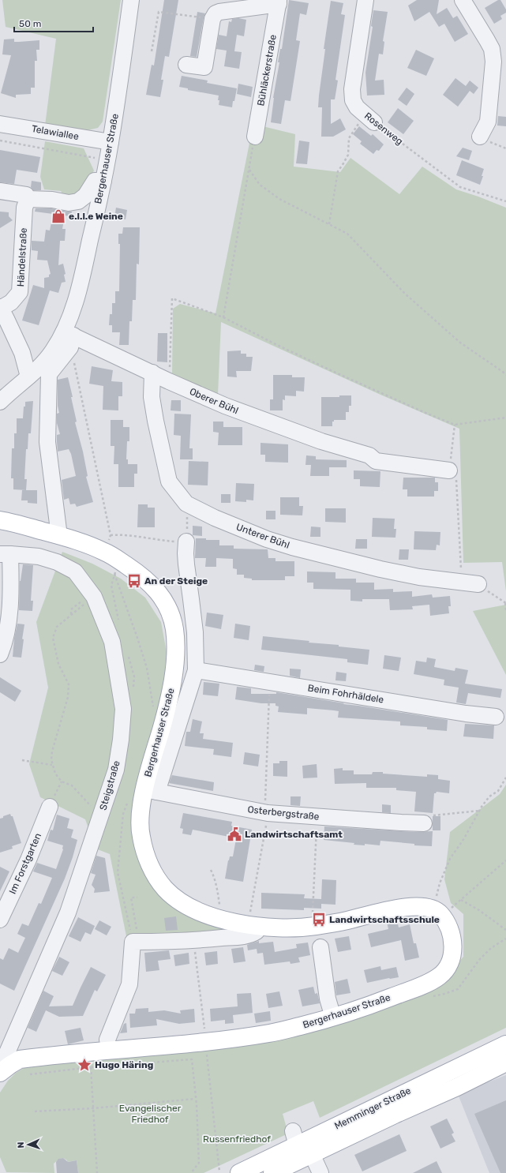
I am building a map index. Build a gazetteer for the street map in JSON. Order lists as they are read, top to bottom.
{
  "streets": {
    "main road": ["Bergerhauser Straße", "Memminger Straße"],
    "street": [
      "Bühläckerstraße",
      "Rosenweg",
      "Telawiallee",
      "Händelstraße",
      "Oberer Bühl",
      "Unterer Bühl",
      "Beim Fohrhäldele",
      "Steigstraße",
      "Osterbergstraße",
      "Im Forstgarten"
    ]
  },
  "crossings": [
    ["Telawiallee", "Bergerhauser Straße"],
    ["Bergerhauser Straße", "Händelstraße"],
    ["Bergerhauser Straße", "Oberer Bühl"],
    ["Bergerhauser Straße", "Osterbergstraße"],
    ["Oberer Bühl", "Unterer Bühl"]
  ],
  "parks": ["Evangelischer Friedhof", "Russenfriedhof"],
  "places": {
    "shop": ["e.l.l.e Weine"],
    "bus stop": ["An der Steige", "Landwirtschaftsschule"],
    "public building": ["Landwirtschaftsamt"],
    "place": ["Hugo Häring"]
  },
  "scale_bar": "50 m",
  "north": "left"
}
